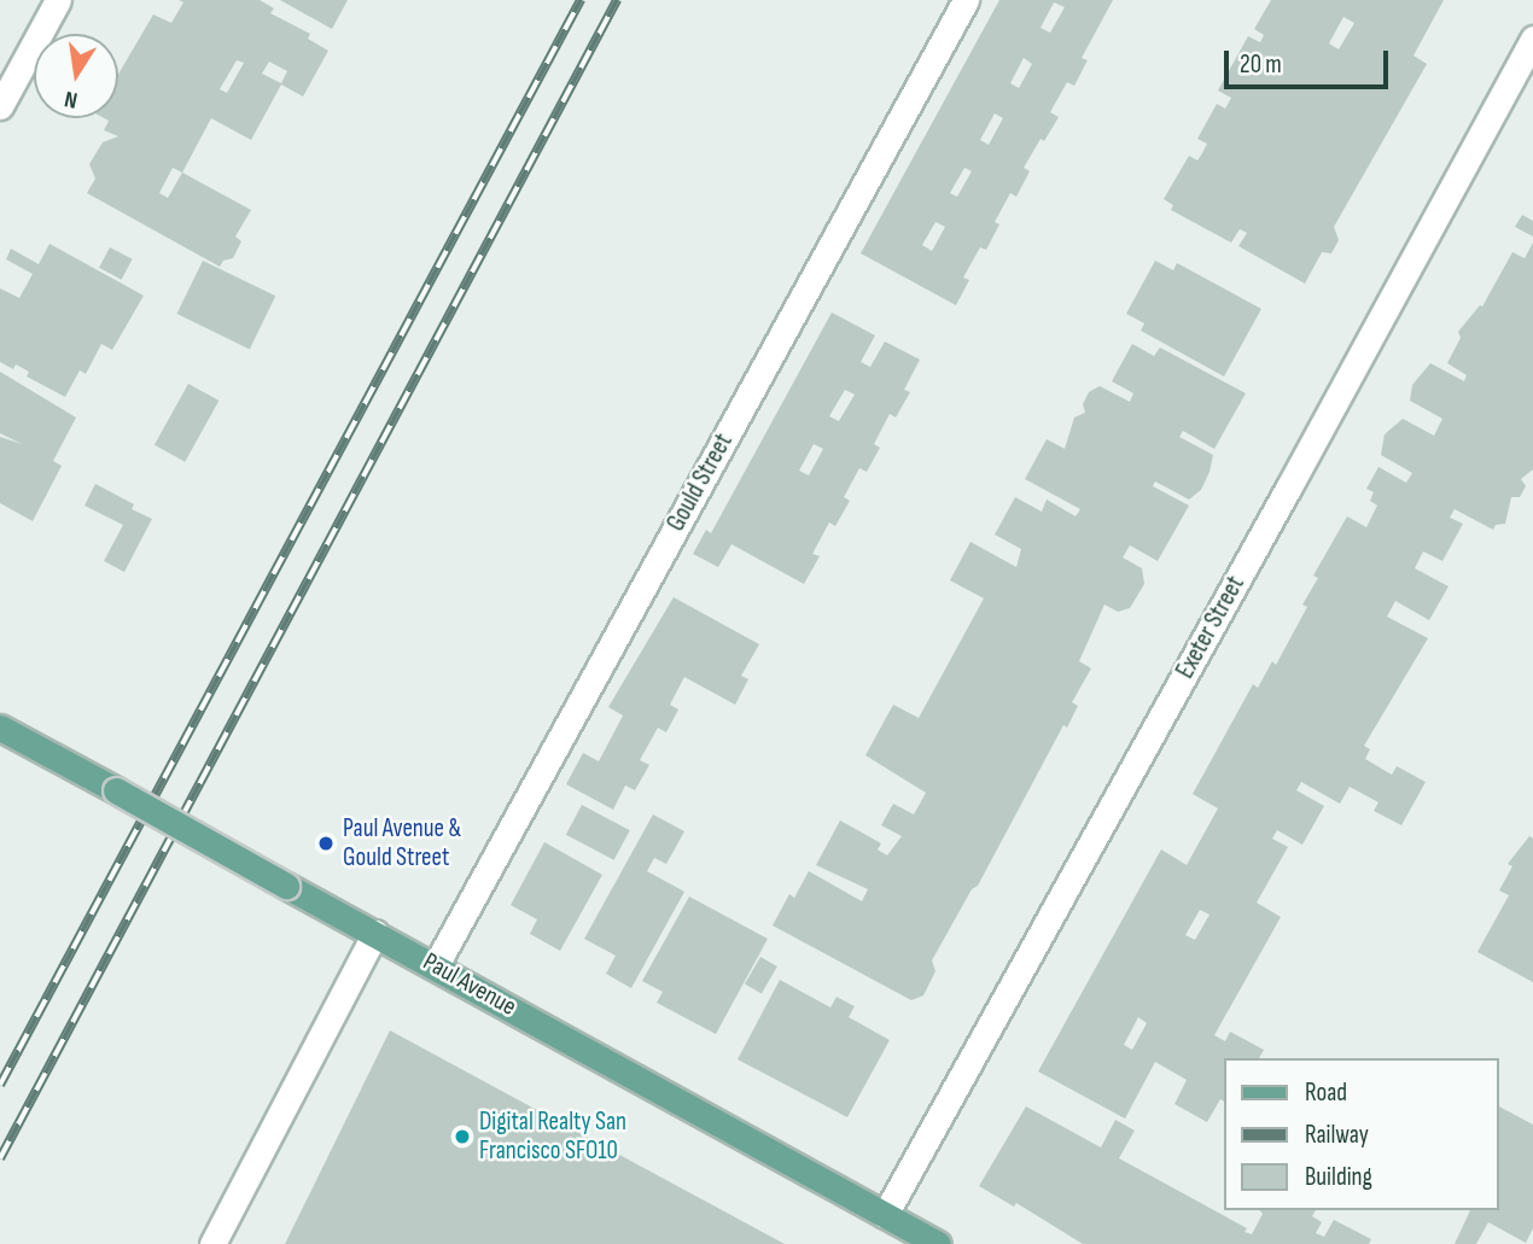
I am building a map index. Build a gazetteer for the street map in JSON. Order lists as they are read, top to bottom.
{
  "streets": {
    "main road": ["Paul Avenue"],
    "street": ["Gould Street", "Exeter Street"]
  },
  "crossings": [
    ["Gould Street", "Paul Avenue"],
    ["Exeter Street", "Paul Avenue"]
  ],
  "places": ["Paul Avenue & Gould Street", "Digital Realty San Francisco SFO10"],
  "legend": ["Road", "Railway", "Building"],
  "scale_bar": "20 m",
  "north": "bottom"
}
